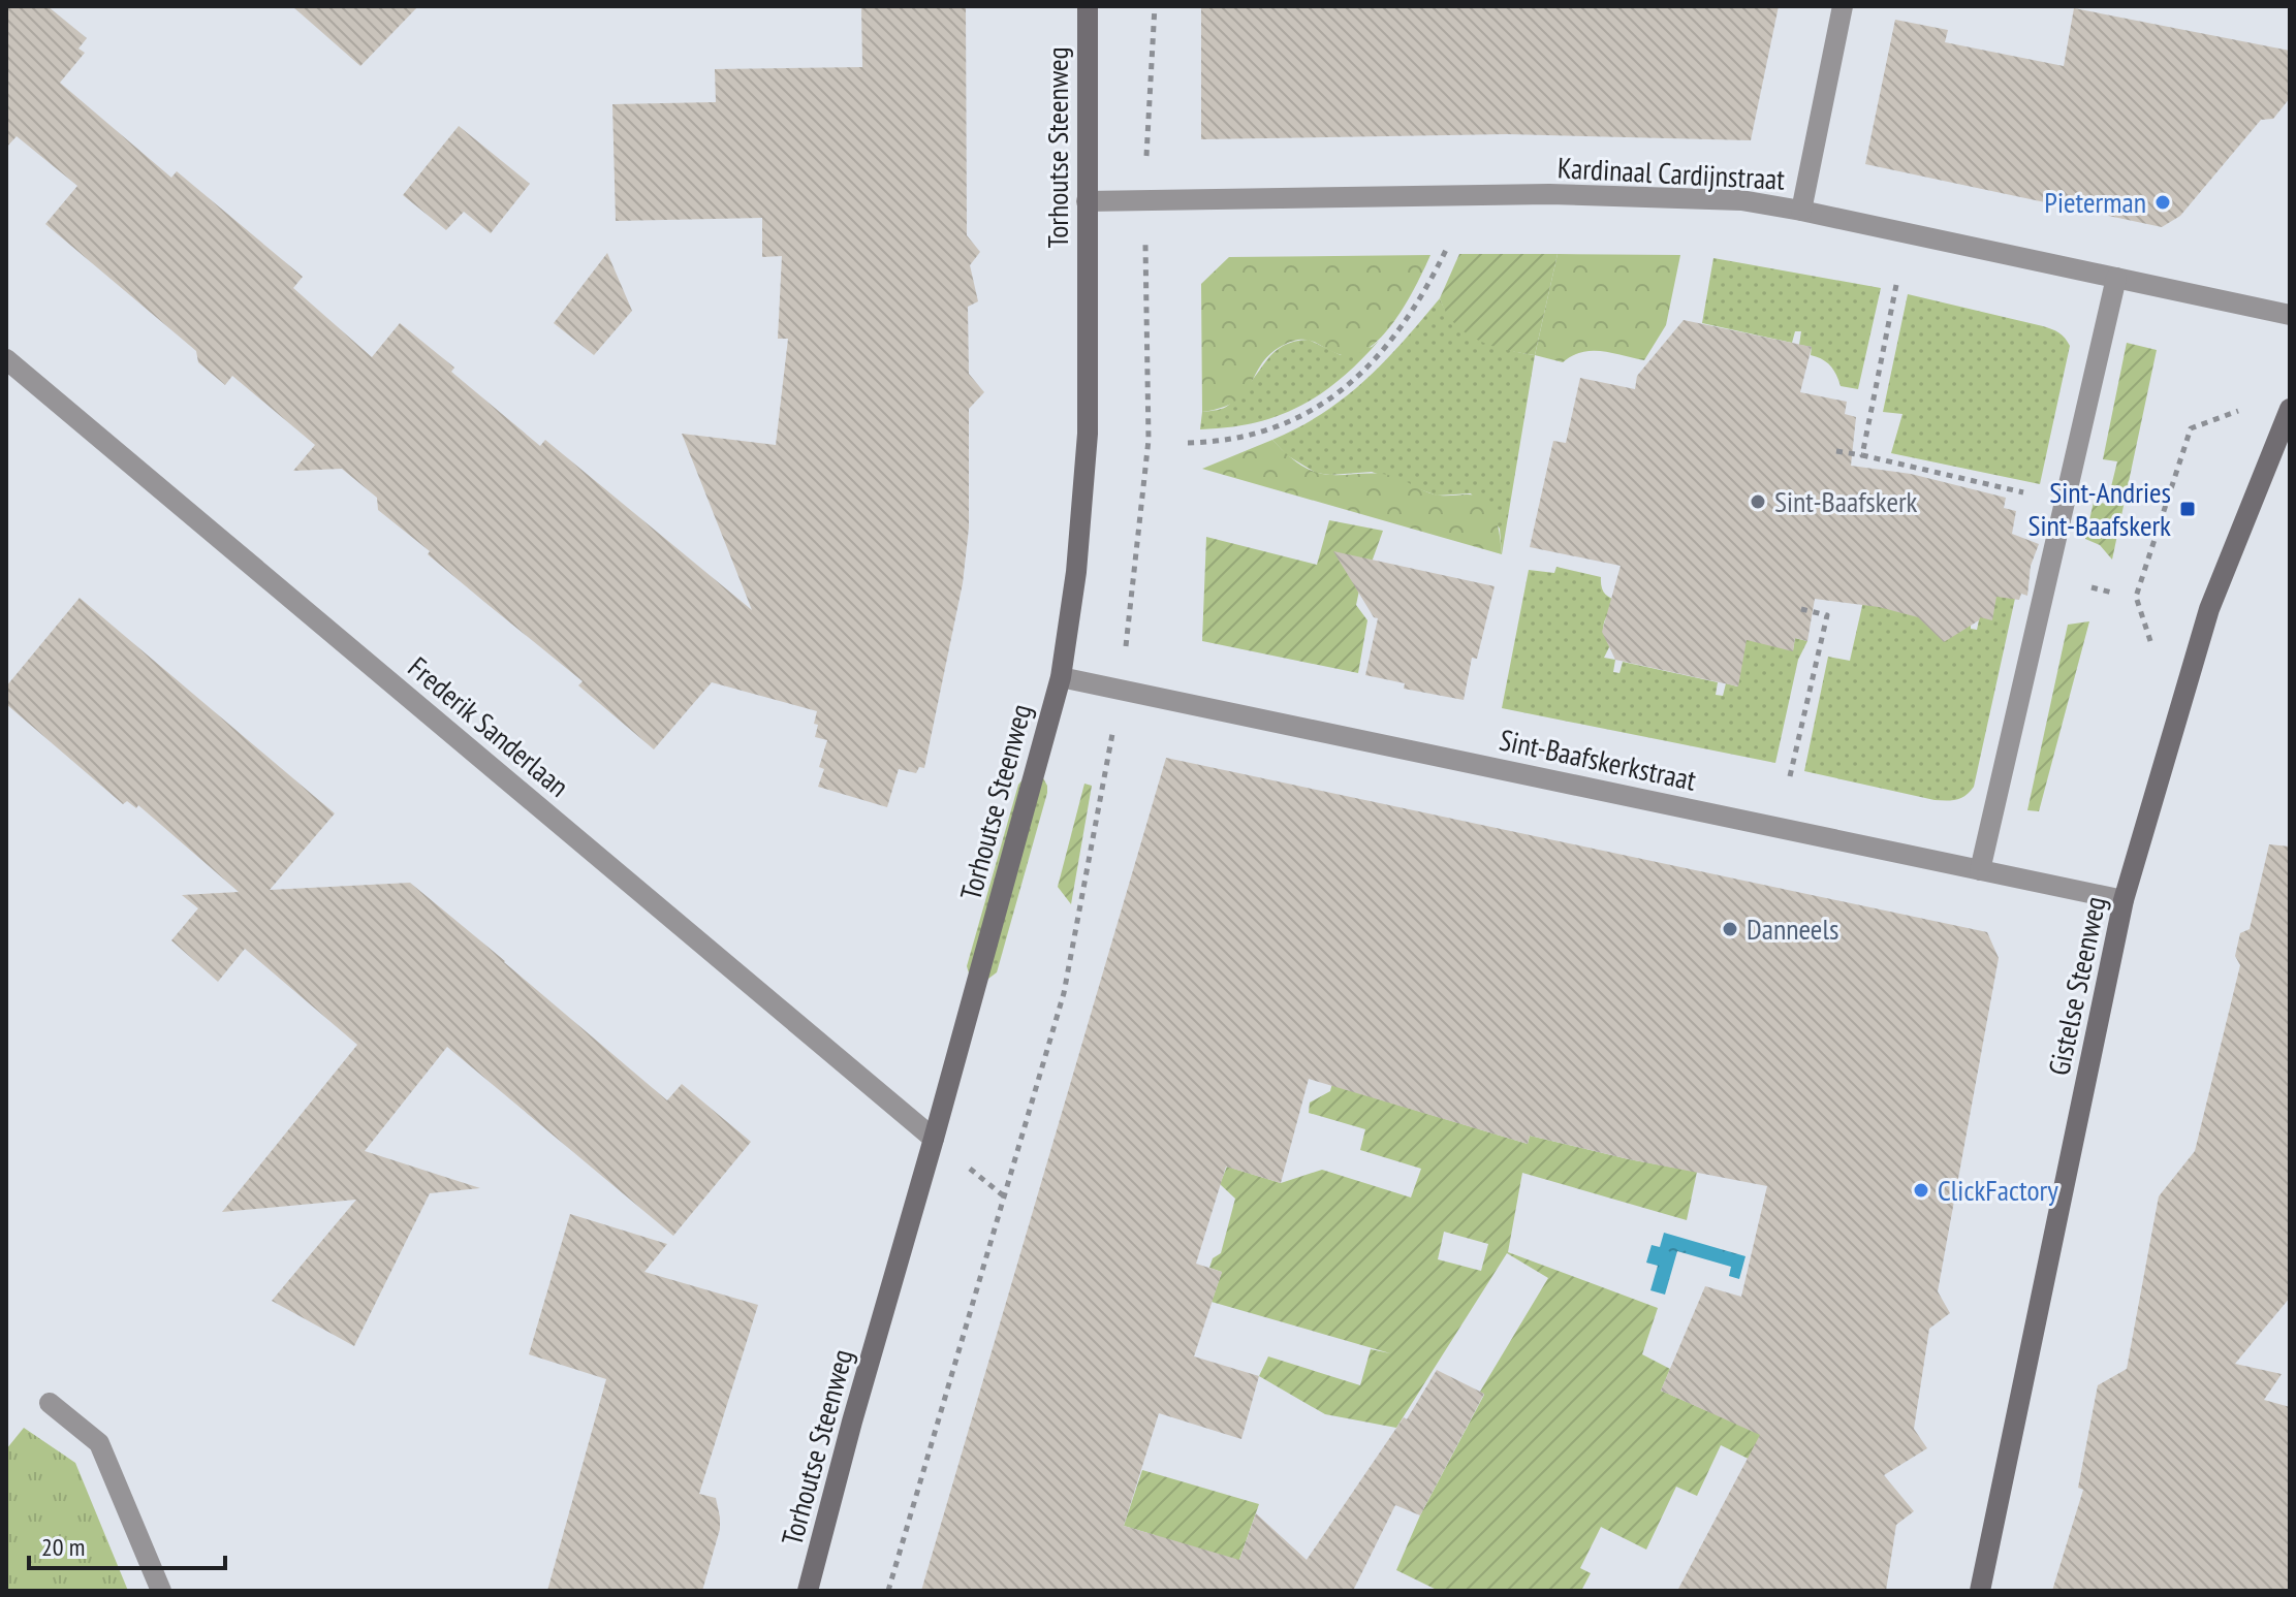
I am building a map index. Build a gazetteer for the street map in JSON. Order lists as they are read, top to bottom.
{
  "streets": {
    "main road": ["Torhoutse Steenweg", "Gistelse Steenweg"],
    "street": ["Kardinaal Cardijnstraat", "Frederik Sanderlaan", "Sint-Baafskerkstraat"]
  },
  "crossings": [
    ["Torhoutse Steenweg", "Kardinaal Cardijnstraat"],
    ["Torhoutse Steenweg", "Frederik Sanderlaan"],
    ["Torhoutse Steenweg", "Sint-Baafskerkstraat"],
    ["Sint-Baafskerkstraat", "Gistelse Steenweg"]
  ],
  "places": {
    "other": [
      "Pieterman",
      "Sint-Baafskerk",
      "Danneels",
      "ClickFactory"
    ],
    "transit": ["Sint-Andries Sint-Baafskerk"]
  },
  "scale_bar": "20 m"
}
